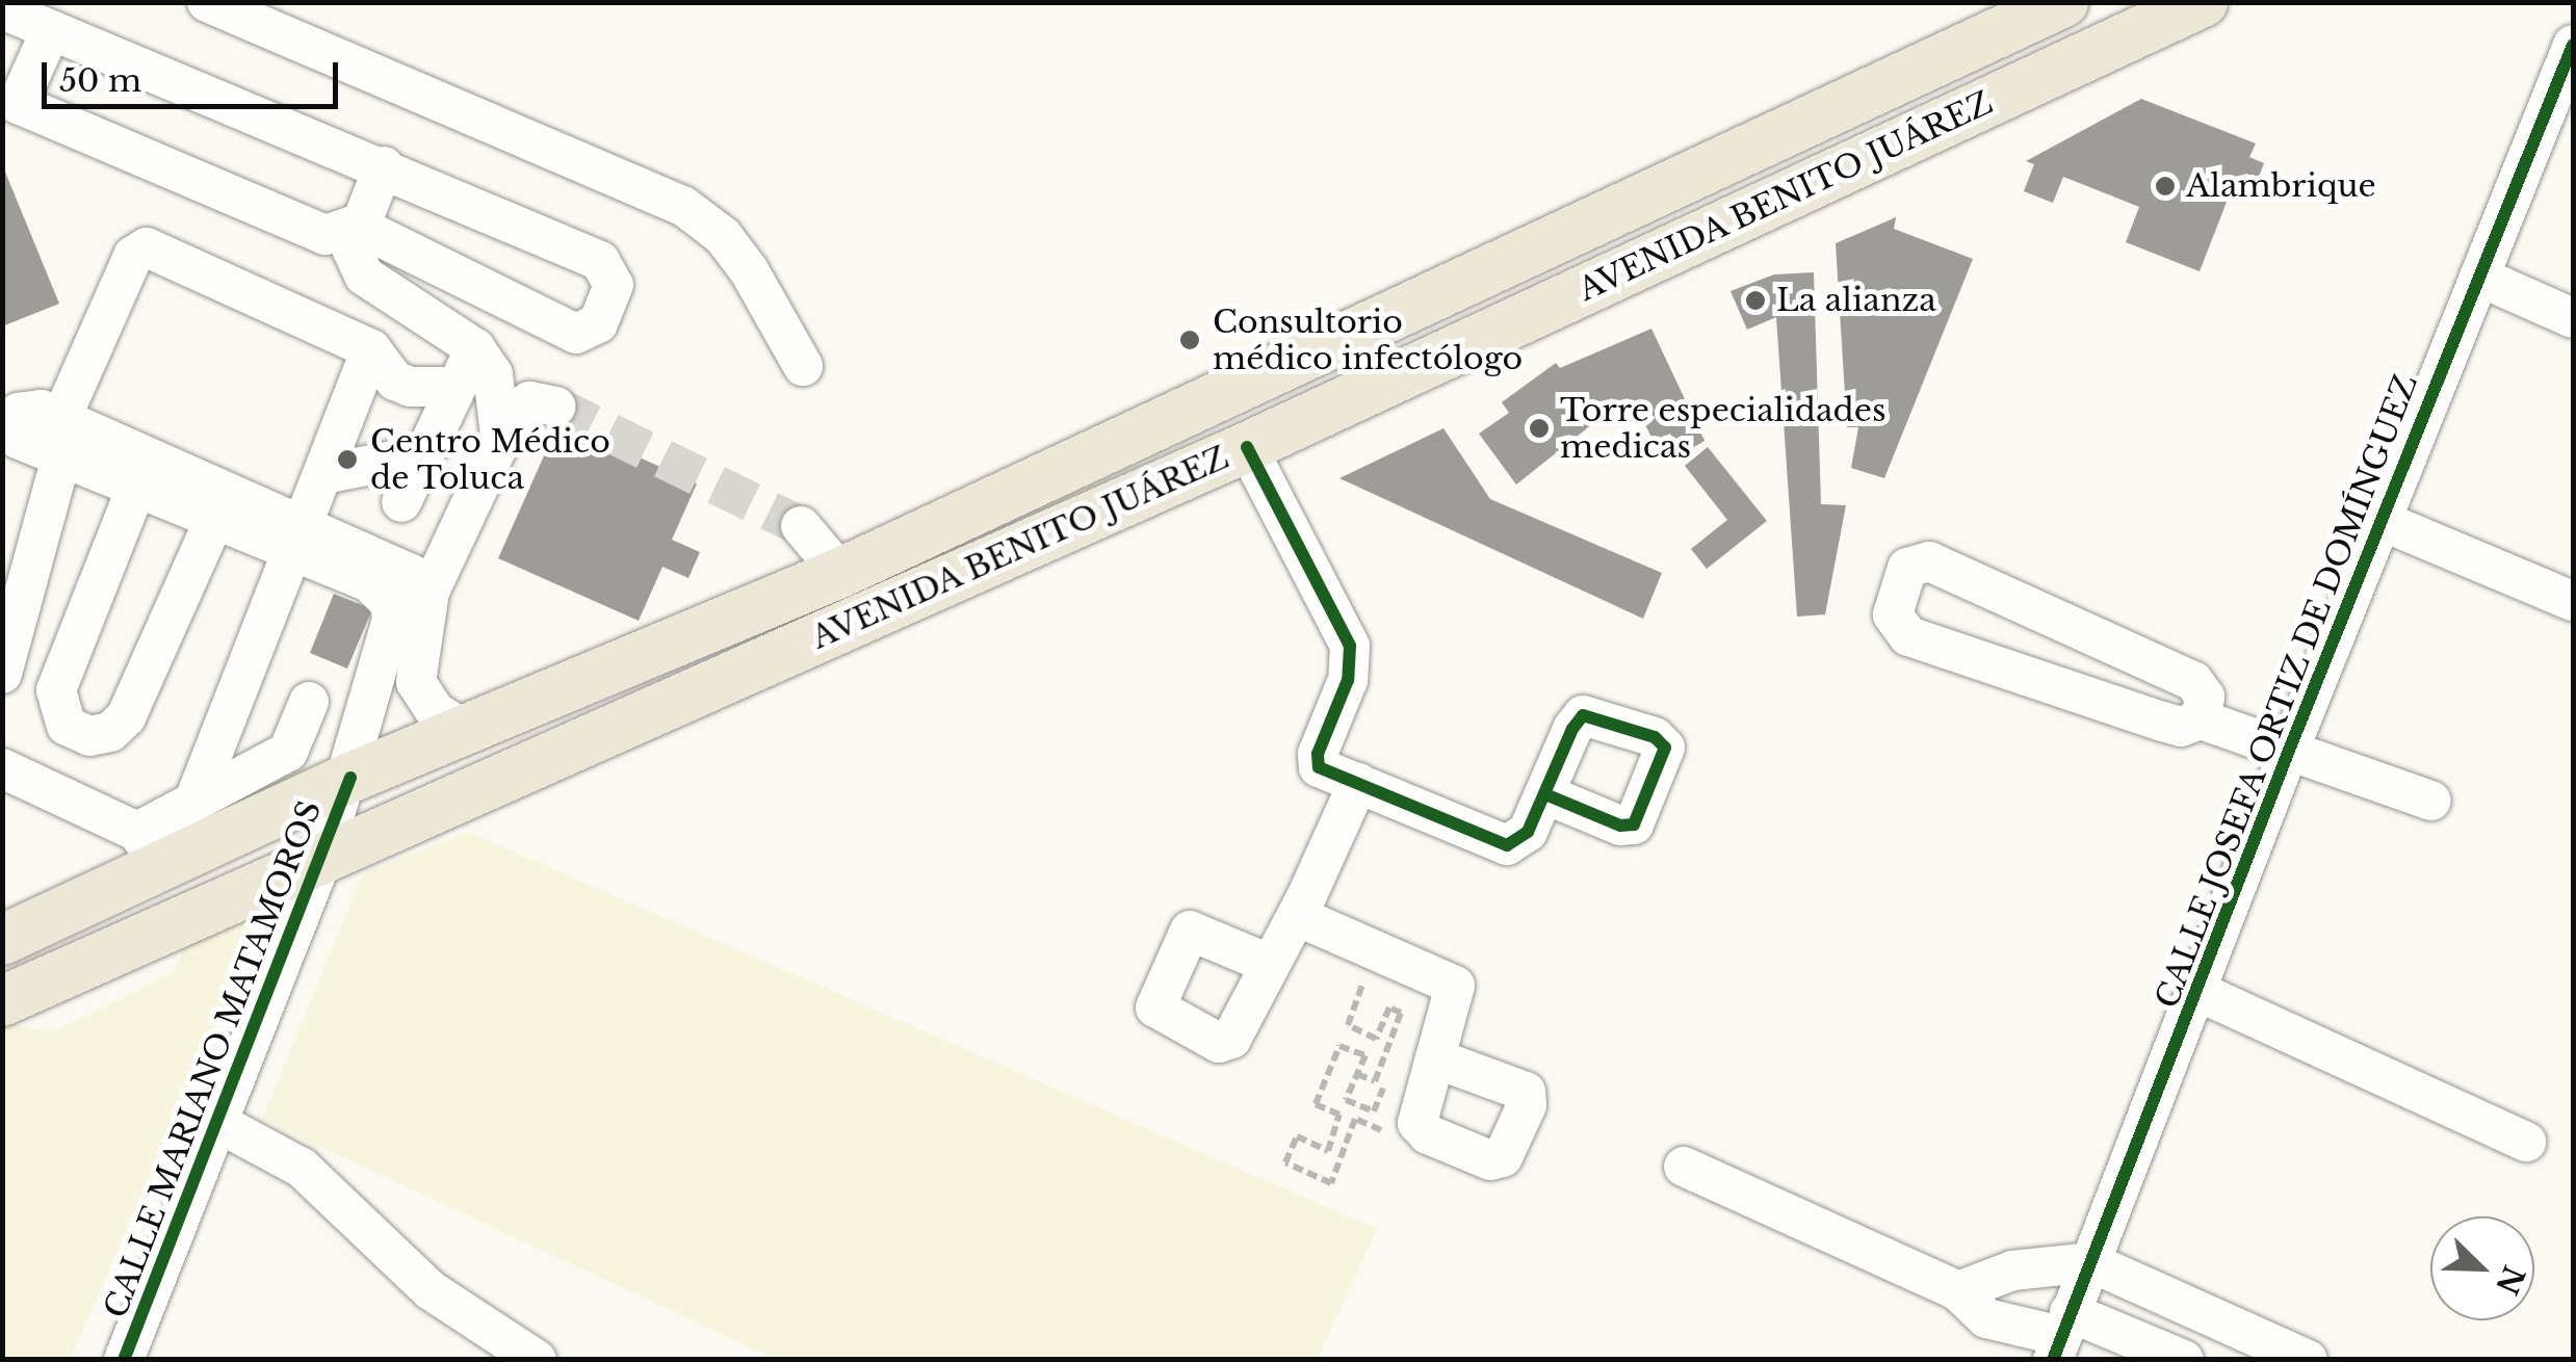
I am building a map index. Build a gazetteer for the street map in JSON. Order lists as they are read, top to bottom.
{
  "streets": {
    "main road": ["AVENIDA BENITO JUÁREZ"],
    "street": ["CALLE JOSEFA ORTIZ DE DOMÍNGUEZ", "CALLE MARIANO MATAMOROS"]
  },
  "crossings": [
    ["AVENIDA BENITO JUÁREZ", "CALLE MARIANO MATAMOROS"]
  ],
  "places": [
    "Alambrique",
    "La alianza",
    "Consultorio médico infectólogo",
    "Torre especialidades medicas",
    "Centro Médico de Toluca"
  ],
  "scale_bar": "50 m",
  "north": "bottom right"
}
